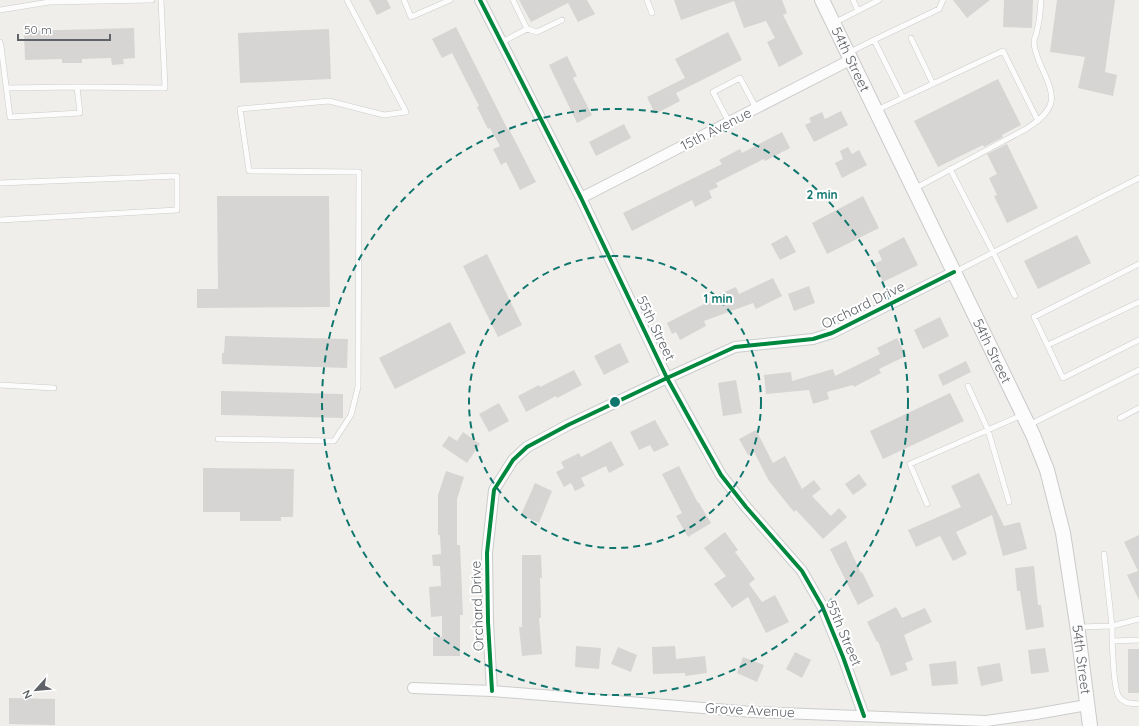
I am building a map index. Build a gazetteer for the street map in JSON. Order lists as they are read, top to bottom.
{
  "streets": {
    "main road": ["54th Street"],
    "street": [
      "15th Avenue",
      "Orchard Drive",
      "55th Street",
      "Grove Avenue"
    ]
  },
  "crossings": [
    ["54th Street", "15th Avenue"],
    ["54th Street", "Orchard Drive"],
    ["54th Street", "Grove Avenue"],
    ["15th Avenue", "55th Street"],
    ["Orchard Drive", "55th Street"],
    ["Orchard Drive", "Grove Avenue"],
    ["55th Street", "Grove Avenue"]
  ],
  "scale_bar": "50 m",
  "north": "bottom left",
  "rings": ["2 min", "1 min"]
}
